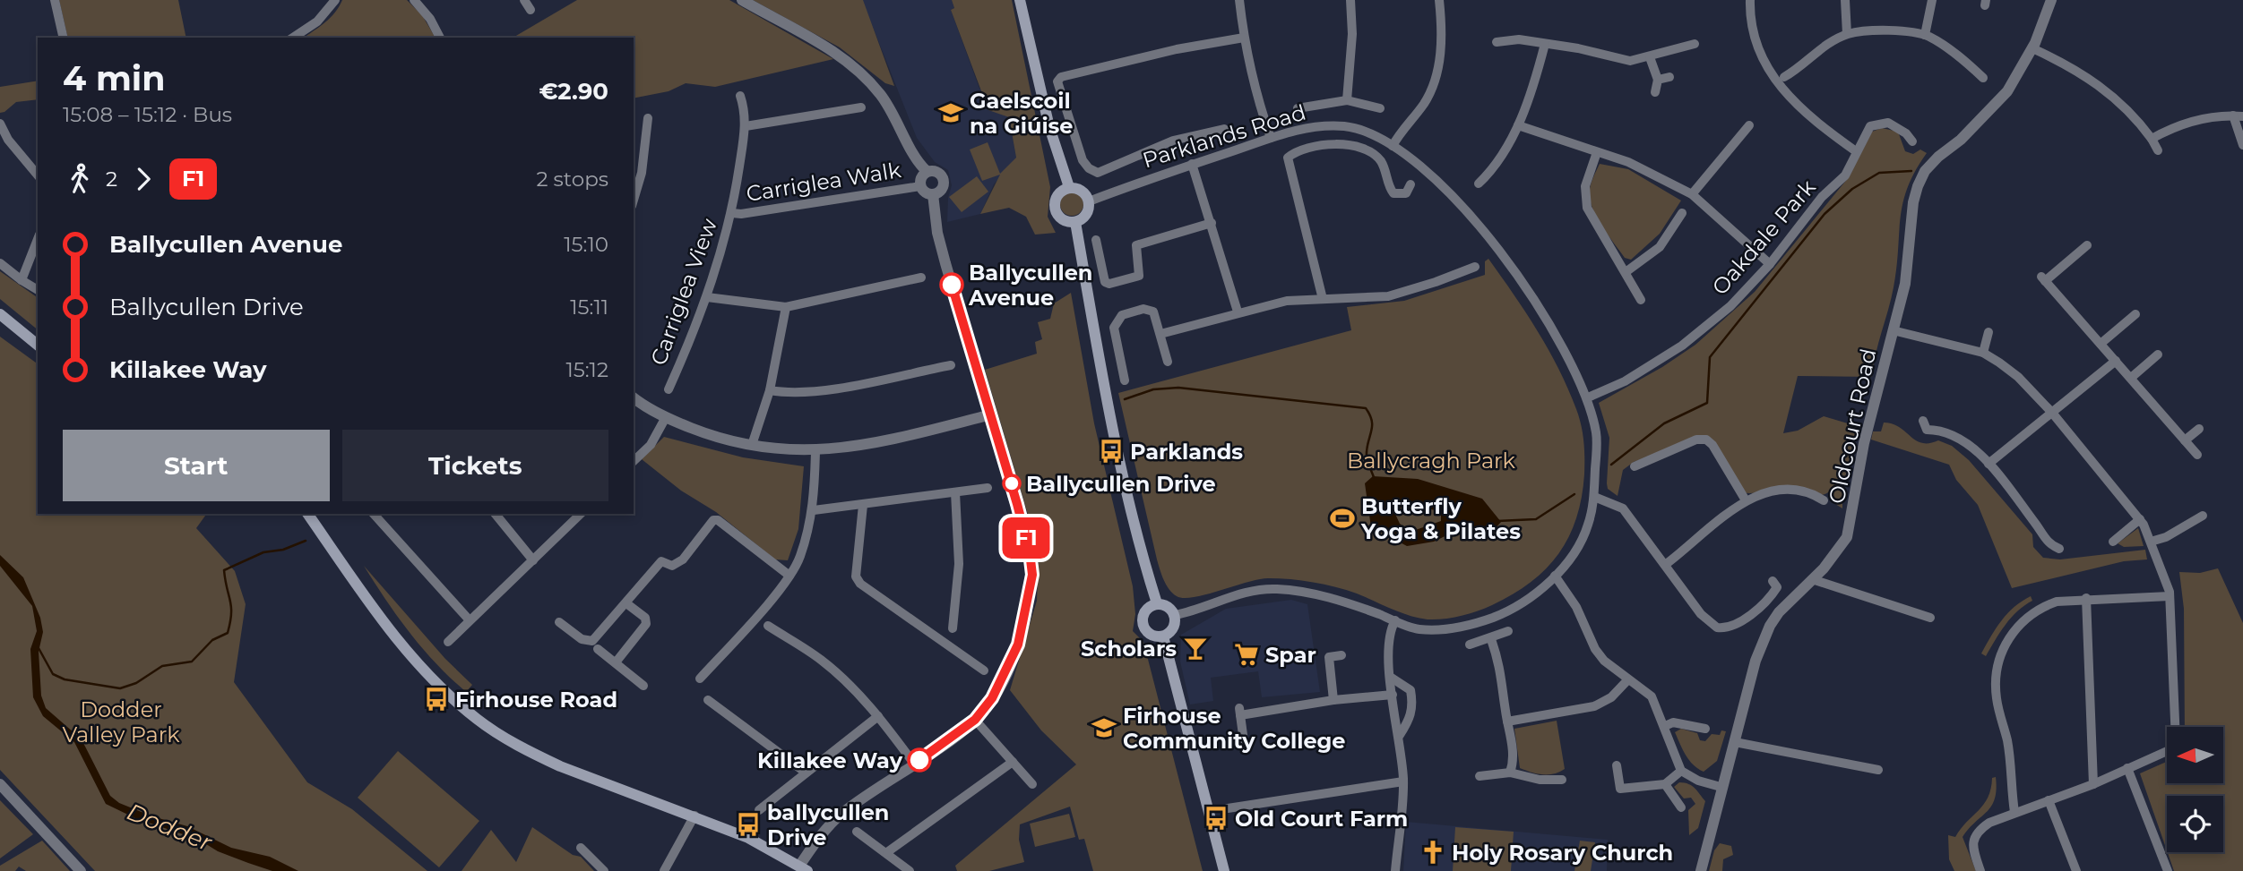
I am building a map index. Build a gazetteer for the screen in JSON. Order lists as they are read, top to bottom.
{
  "streets": {
    "street": [
      "Parklands Road",
      "Carriglea Walk",
      "Oakdale Park",
      "Carriglea View",
      "Oldcourt Road"
    ]
  },
  "crossings": [
    ["Parklands Road", "Oakdale Park"],
    ["Carriglea Walk", "Carriglea View"]
  ],
  "water": ["Dodder"],
  "parks": ["Ballycragh Park", "Dodder Valley Park"],
  "places": {
    "school or university": ["Gaelscoil na Giúise", "Firhouse Community College"],
    "other": ["Ballycullen Avenue", "Ballycullen Drive", "Killakee Way"],
    "bus stop": [
      "Parklands",
      "Firhouse Road",
      "Old Court Farm",
      "ballycullen Drive"
    ],
    "sports": ["Butterfly Yoga & Pilates"],
    "bar": ["Scholars"],
    "supermarket": ["Spar"],
    "church": ["Holy Rosary Church"]
  },
  "lines": ["bus line F1"],
  "north": "left",
  "page": {
    "on_map": "F1",
    "heading": ["4 min", "15:08 – 15:12 · Bus", "€2.90"],
    "legs": ["2", "F1", "2 stops"],
    "list": [
      {
        "name": "Ballycullen Avenue",
        "value": "15:10"
      },
      {
        "name": "Ballycullen Drive",
        "value": "15:11"
      },
      {
        "name": "Killakee Way",
        "value": "15:12"
      }
    ],
    "buttons": ["Start", "Tickets"]
  }
}
